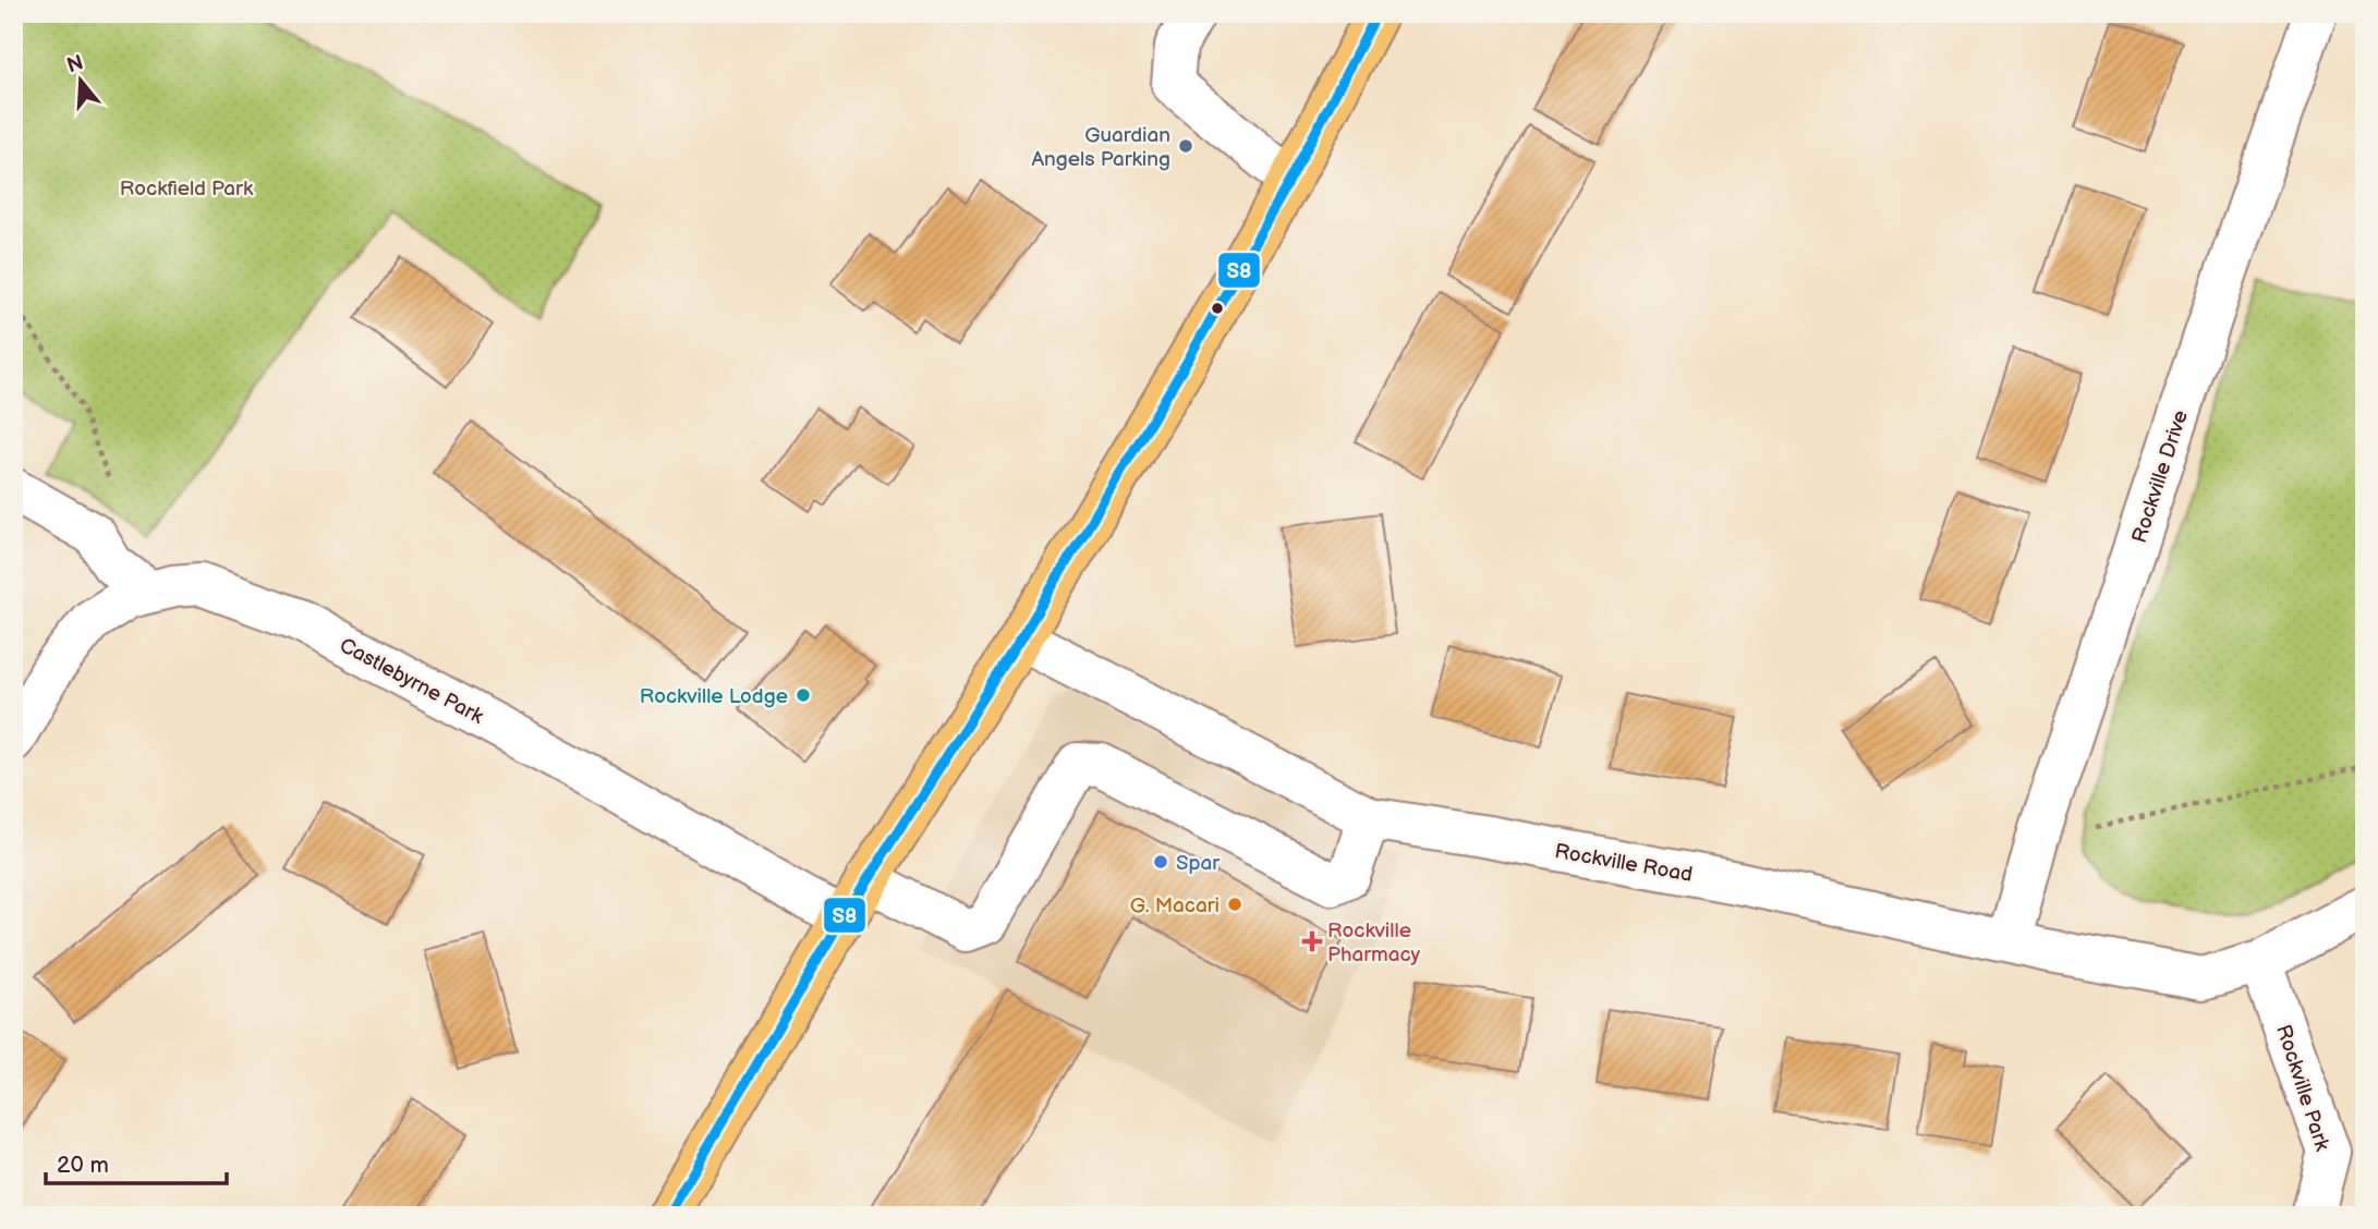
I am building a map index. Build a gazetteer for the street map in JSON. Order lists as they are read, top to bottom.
{
  "streets": {
    "street": [
      "Rockville Drive",
      "Castlebyrne Park",
      "Rockville Road",
      "Rockville Park"
    ]
  },
  "crossings": [
    ["Rockville Drive", "Rockville Road"],
    ["Rockville Road", "Rockville Park"]
  ],
  "parks": ["Rockfield Park"],
  "places": {
    "other": [
      "Guardian Angels Parking",
      "Rockville Lodge",
      "Spar",
      "G. Macari"
    ],
    "health": ["Rockville Pharmacy"]
  },
  "lines": ["transit line S8"],
  "scale_bar": "20 m",
  "north": "top"
}
